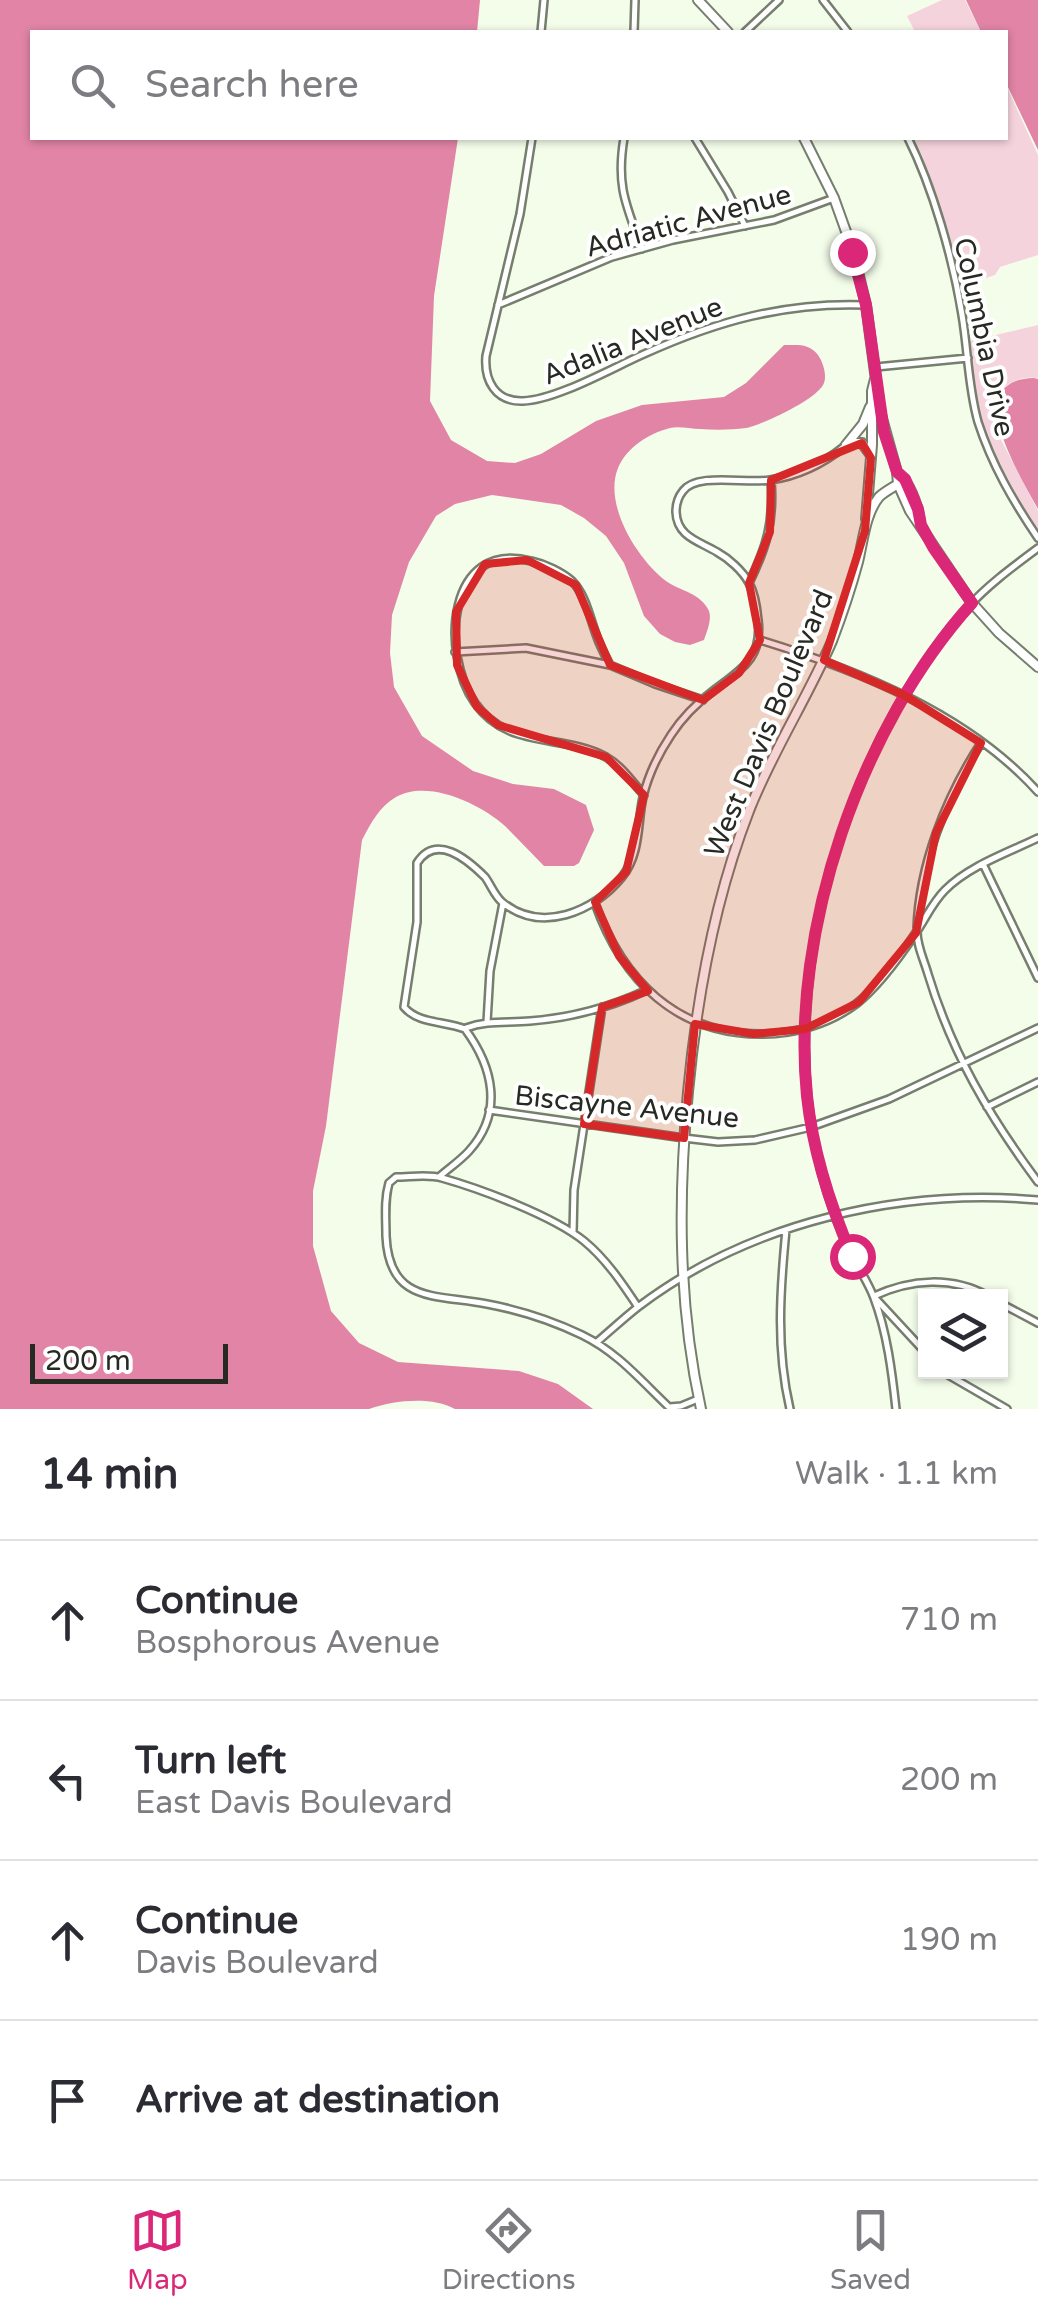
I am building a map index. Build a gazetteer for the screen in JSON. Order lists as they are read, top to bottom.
{
  "streets": {
    "street": [
      "Adriatic Avenue",
      "Columbia Drive",
      "Adalia Avenue",
      "West Davis Boulevard",
      "Biscayne Avenue"
    ]
  },
  "crossings": [
    ["Adriatic Avenue", "Adalia Avenue"],
    ["West Davis Boulevard", "Biscayne Avenue"]
  ],
  "scale_bar": "200 m",
  "page": {
    "search": "Search here",
    "scale": "200 m",
    "heading": ["14 min", "Walk · 1.1 km"],
    "list": [
      ["Continue", "Bosphorous Avenue", "710 m"],
      ["Turn left", "East Davis Boulevard", "200 m"],
      ["Continue", "Davis Boulevard", "190 m"],
      "Arrive at destination"
    ],
    "nav": ["Map", "Directions", "Saved"]
  }
}
